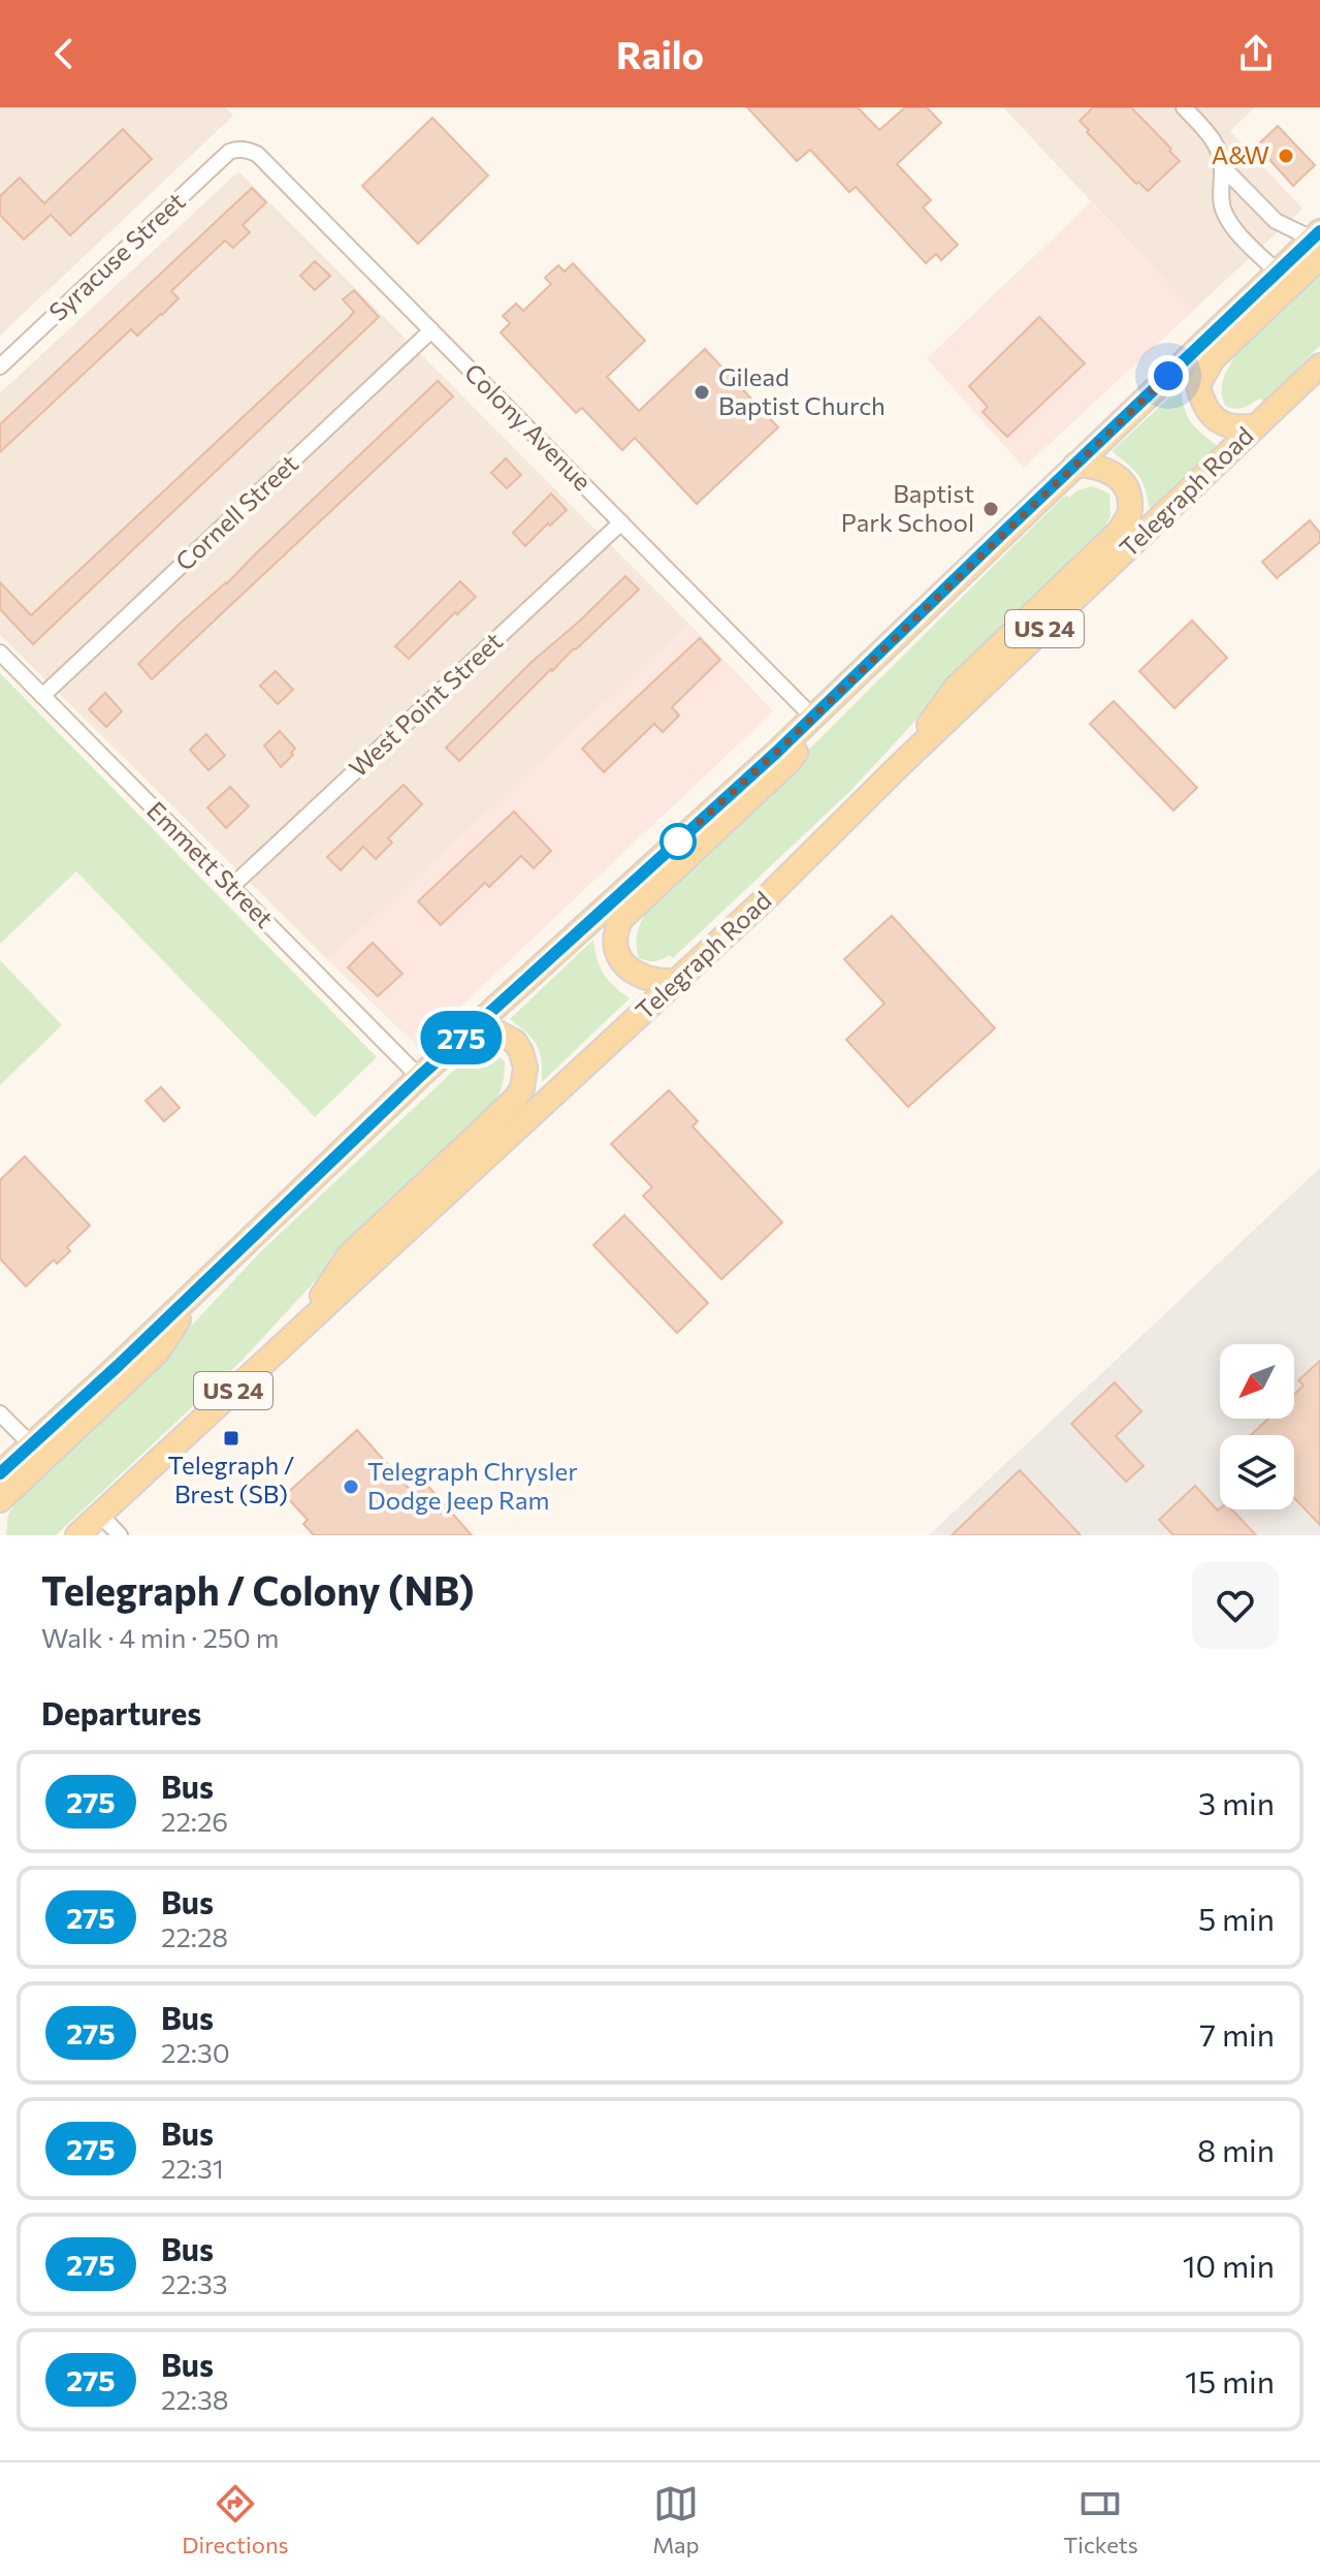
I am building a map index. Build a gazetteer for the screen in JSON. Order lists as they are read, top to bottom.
{
  "streets": {
    "main road": ["Telegraph Road", "US 24"],
    "street": [
      "Syracuse Street",
      "Colony Avenue",
      "Cornell Street",
      "West Point Street",
      "Emmett Street"
    ]
  },
  "crossings": [
    ["Syracuse Street", "Colony Avenue"],
    ["Colony Avenue", "Cornell Street"],
    ["Colony Avenue", "West Point Street"],
    ["Cornell Street", "Emmett Street"],
    ["West Point Street", "Emmett Street"]
  ],
  "places": {
    "other": [
      "A&W",
      "Gilead Baptist Church",
      "Baptist Park School",
      "Telegraph Chrysler Dodge Jeep Ram"
    ],
    "transit": ["Telegraph / Brest (SB)"]
  },
  "lines": ["bus line 275"],
  "north": "bottom left",
  "page": {
    "header": "Railo",
    "on_map": "275",
    "heading": [
      ["Telegraph / Colony (NB)", "Walk · 4 min · 250 m"],
      "Departures"
    ],
    "list": [
      {
        "mark": "275",
        "name": "Bus",
        "note": "22:26",
        "value": "3 min"
      },
      {
        "mark": "275",
        "name": "Bus",
        "note": "22:28",
        "value": "5 min"
      },
      {
        "mark": "275",
        "name": "Bus",
        "note": "22:30",
        "value": "7 min"
      },
      {
        "mark": "275",
        "name": "Bus",
        "note": "22:31",
        "value": "8 min"
      },
      {
        "mark": "275",
        "name": "Bus",
        "note": "22:33",
        "value": "10 min"
      },
      {
        "mark": "275",
        "name": "Bus",
        "note": "22:38",
        "value": "15 min"
      }
    ],
    "tabs": ["Directions", "Map", "Tickets"]
  }
}
